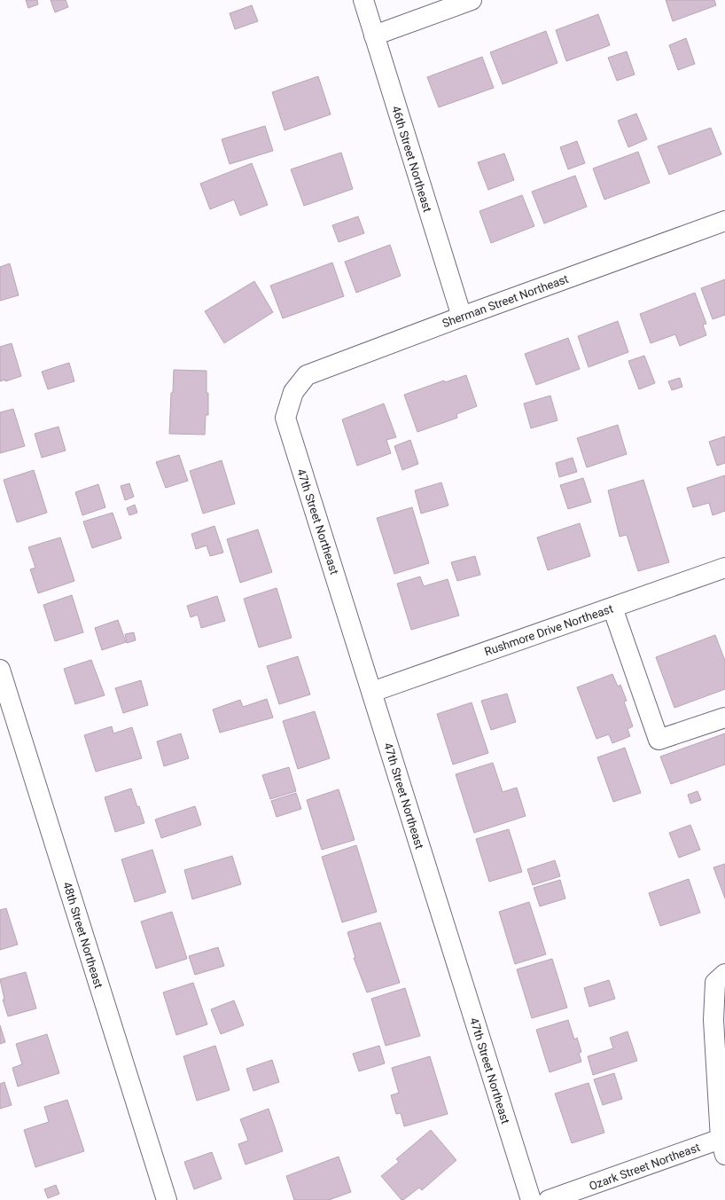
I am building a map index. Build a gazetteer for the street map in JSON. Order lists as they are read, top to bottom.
{
  "streets": {
    "street": [
      "46th Street Northeast",
      "Sherman Street Northeast",
      "47th Street Northeast",
      "Rushmore Drive Northeast",
      "48th Street Northeast",
      "Ozark Street Northeast"
    ]
  },
  "crossings": [
    ["46th Street Northeast", "Sherman Street Northeast"],
    ["Sherman Street Northeast", "47th Street Northeast"],
    ["47th Street Northeast", "Rushmore Drive Northeast"]
  ]
}
